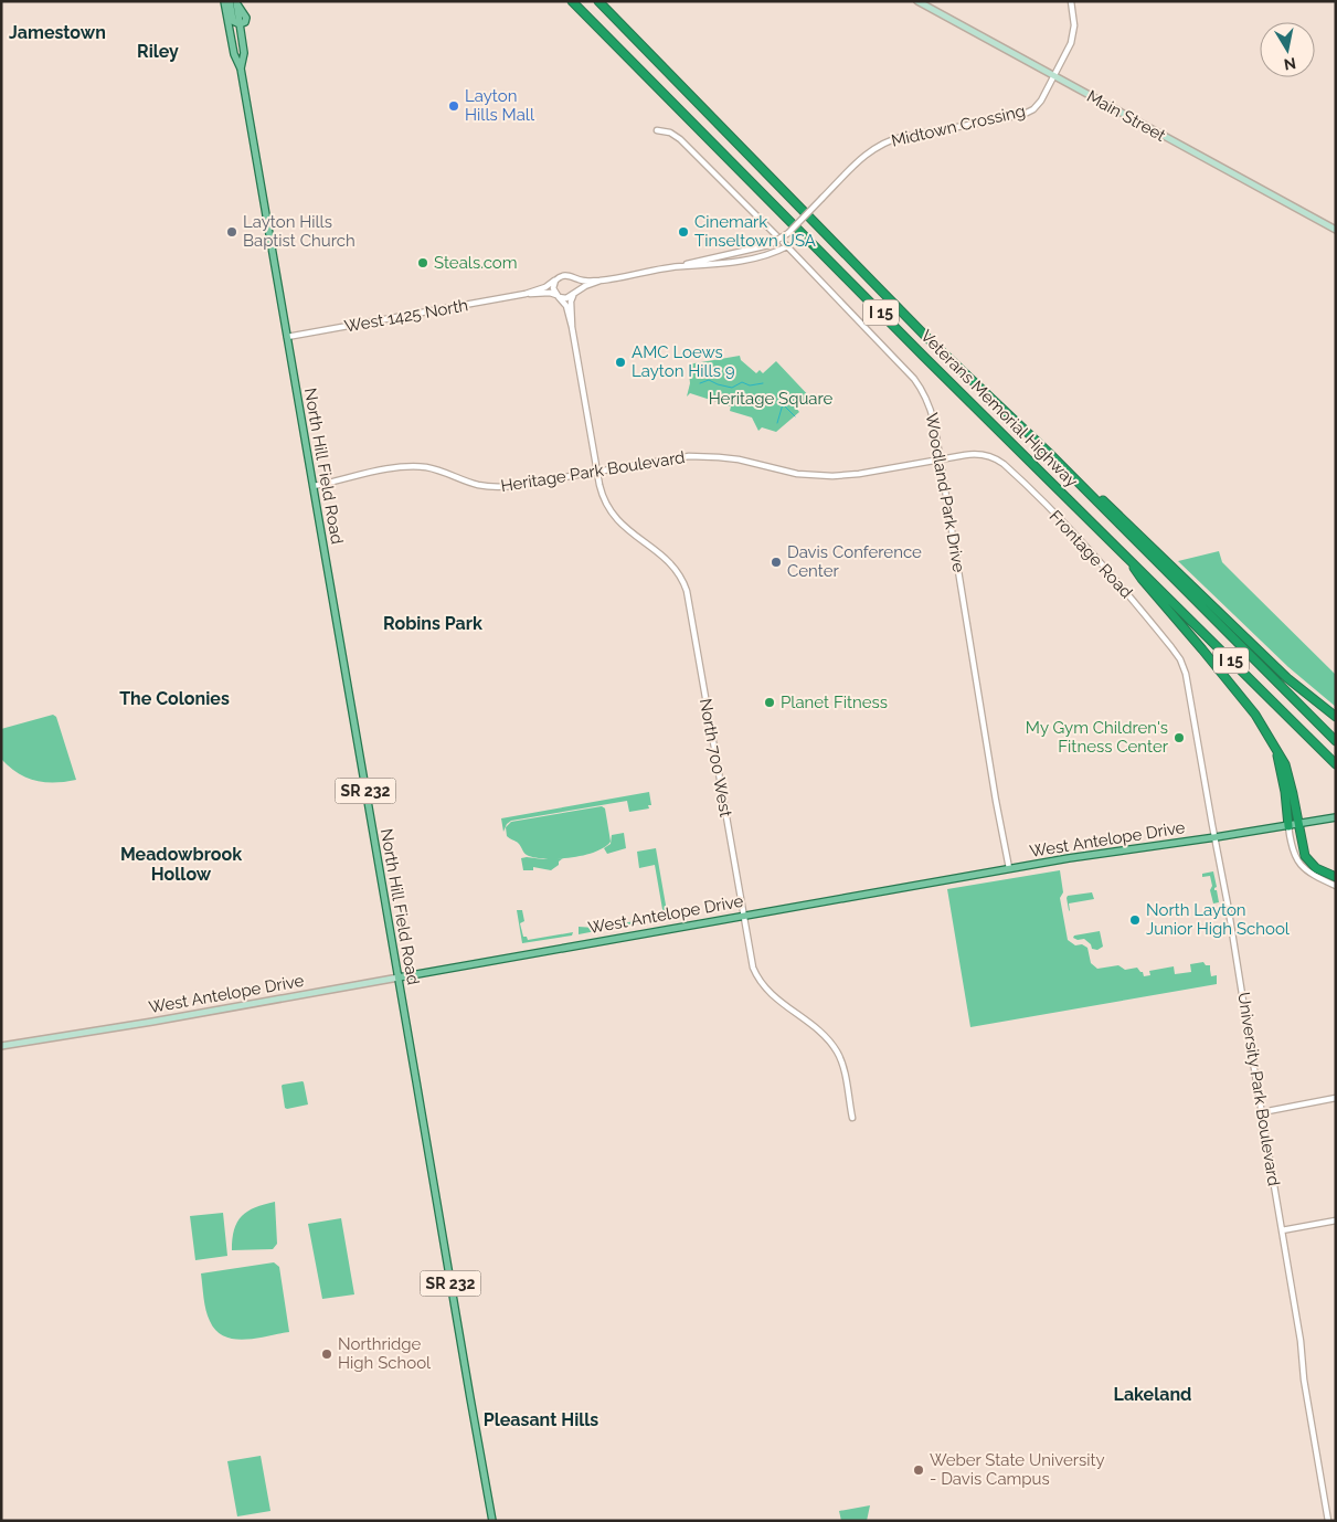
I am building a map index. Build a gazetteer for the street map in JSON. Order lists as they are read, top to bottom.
{
  "streets": {
    "highway": ["I 15", "Veterans Memorial Highway"],
    "main road": [
      "Main Street",
      "North Hill Field Road",
      "SR 232",
      "West Antelope Drive"
    ],
    "street": [
      "Midtown Crossing",
      "West 1425 North",
      "Heritage Park Boulevard",
      "Woodland Park Drive",
      "Frontage Road",
      "North 700 West",
      "University Park Boulevard"
    ]
  },
  "crossings": [
    ["Main Street", "Midtown Crossing"],
    ["West 1425 North", "North Hill Field Road"],
    ["North Hill Field Road", "Heritage Park Boulevard"],
    ["North Hill Field Road", "SR 232"],
    ["North Hill Field Road", "West Antelope Drive"],
    ["Heritage Park Boulevard", "Woodland Park Drive"],
    ["Heritage Park Boulevard", "Frontage Road"],
    ["Heritage Park Boulevard", "North 700 West"],
    ["Woodland Park Drive", "West Antelope Drive"],
    ["Frontage Road", "University Park Boulevard"],
    ["North 700 West", "West Antelope Drive"],
    ["West Antelope Drive", "University Park Boulevard"]
  ],
  "districts": [
    "Jamestown",
    "Riley",
    "Robins Park",
    "The Colonies",
    "Meadowbrook Hollow",
    "Lakeland",
    "Pleasant Hills"
  ],
  "parks": ["Heritage Square"],
  "places": [
    "Layton Hills Mall",
    "Layton Hills Baptist Church",
    "Cinemark Tinseltown USA",
    "Steals.com",
    "AMC Loews Layton Hills 9",
    "Davis Conference Center",
    "Planet Fitness",
    "My Gym Children's Fitness Center",
    "North Layton Junior High School",
    "Northridge High School",
    "Weber State University - Davis Campus"
  ],
  "north": "bottom"
}
